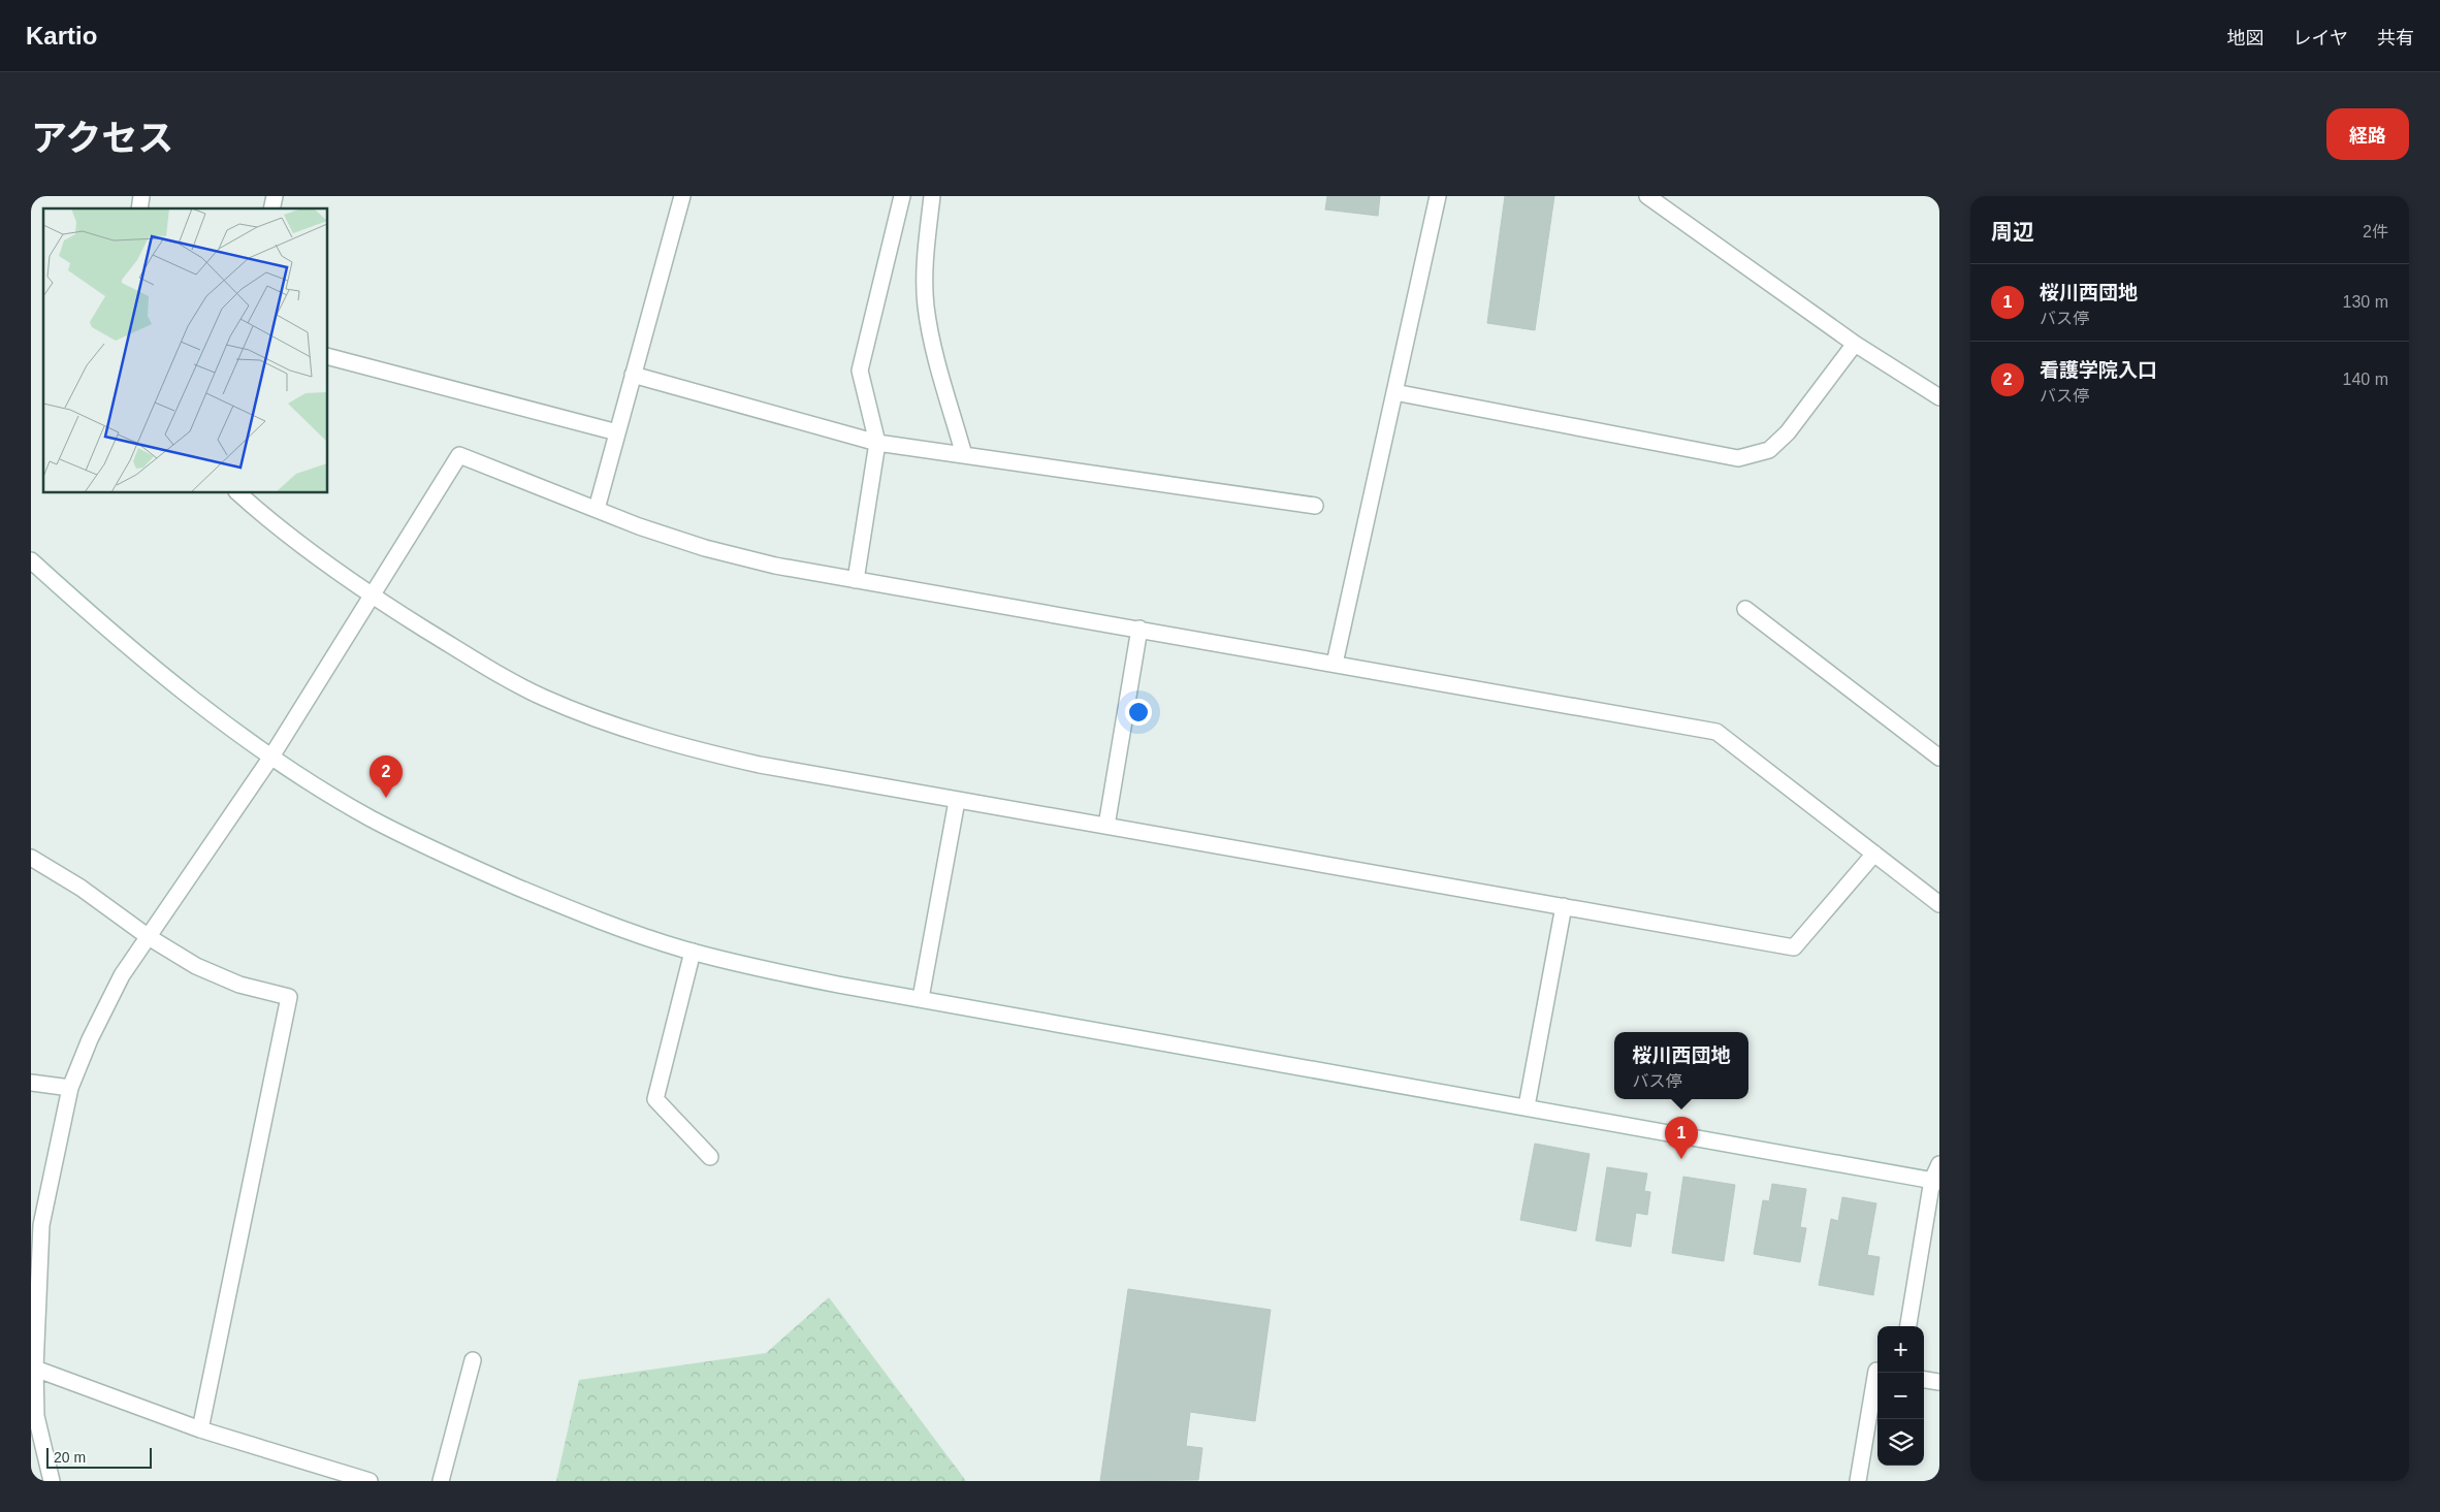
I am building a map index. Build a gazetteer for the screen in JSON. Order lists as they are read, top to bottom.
{
  "scale_bar": "20 m",
  "page": {
    "header": "Kartio",
    "nav": ["地図", "レイヤ", "共有"],
    "title": "アクセス",
    "buttons": "経路",
    "heading": ["周辺", "2件"],
    "list": [
      {
        "mark": "1",
        "name": "桜川西団地",
        "note": "バス停",
        "value": "130 m"
      },
      {
        "mark": "2",
        "name": "看護学院入口",
        "note": "バス停",
        "value": "140 m"
      }
    ],
    "pins": ["2", "1"],
    "popup": ["桜川西団地", "バス停"],
    "map_buttons": ["+", "−"],
    "scale": "20 m"
  }
}
